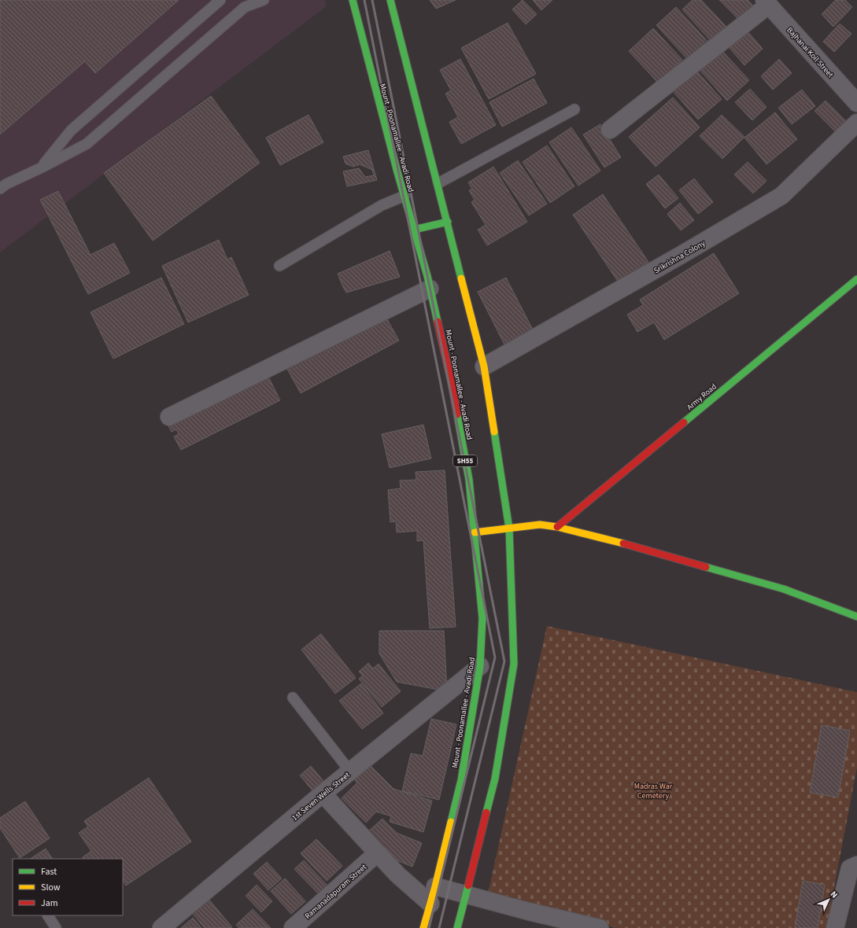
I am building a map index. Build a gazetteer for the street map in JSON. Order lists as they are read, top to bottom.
{
  "streets": {
    "main road": ["Mount - Poonamallee - Avadi Road", "Army Road", "SH55"],
    "street": [
      "Bajhanai Koil Street",
      "Srikrishna Colony",
      "1st Seven Wells Street",
      "Ramanadapuram Street"
    ]
  },
  "crossings": [
    ["Mount - Poonamallee - Avadi Road", "1st Seven Wells Street"]
  ],
  "parks": ["Madras War Cemetery"],
  "legend": ["Fast", "Slow", "Jam"],
  "north": "top right"
}
